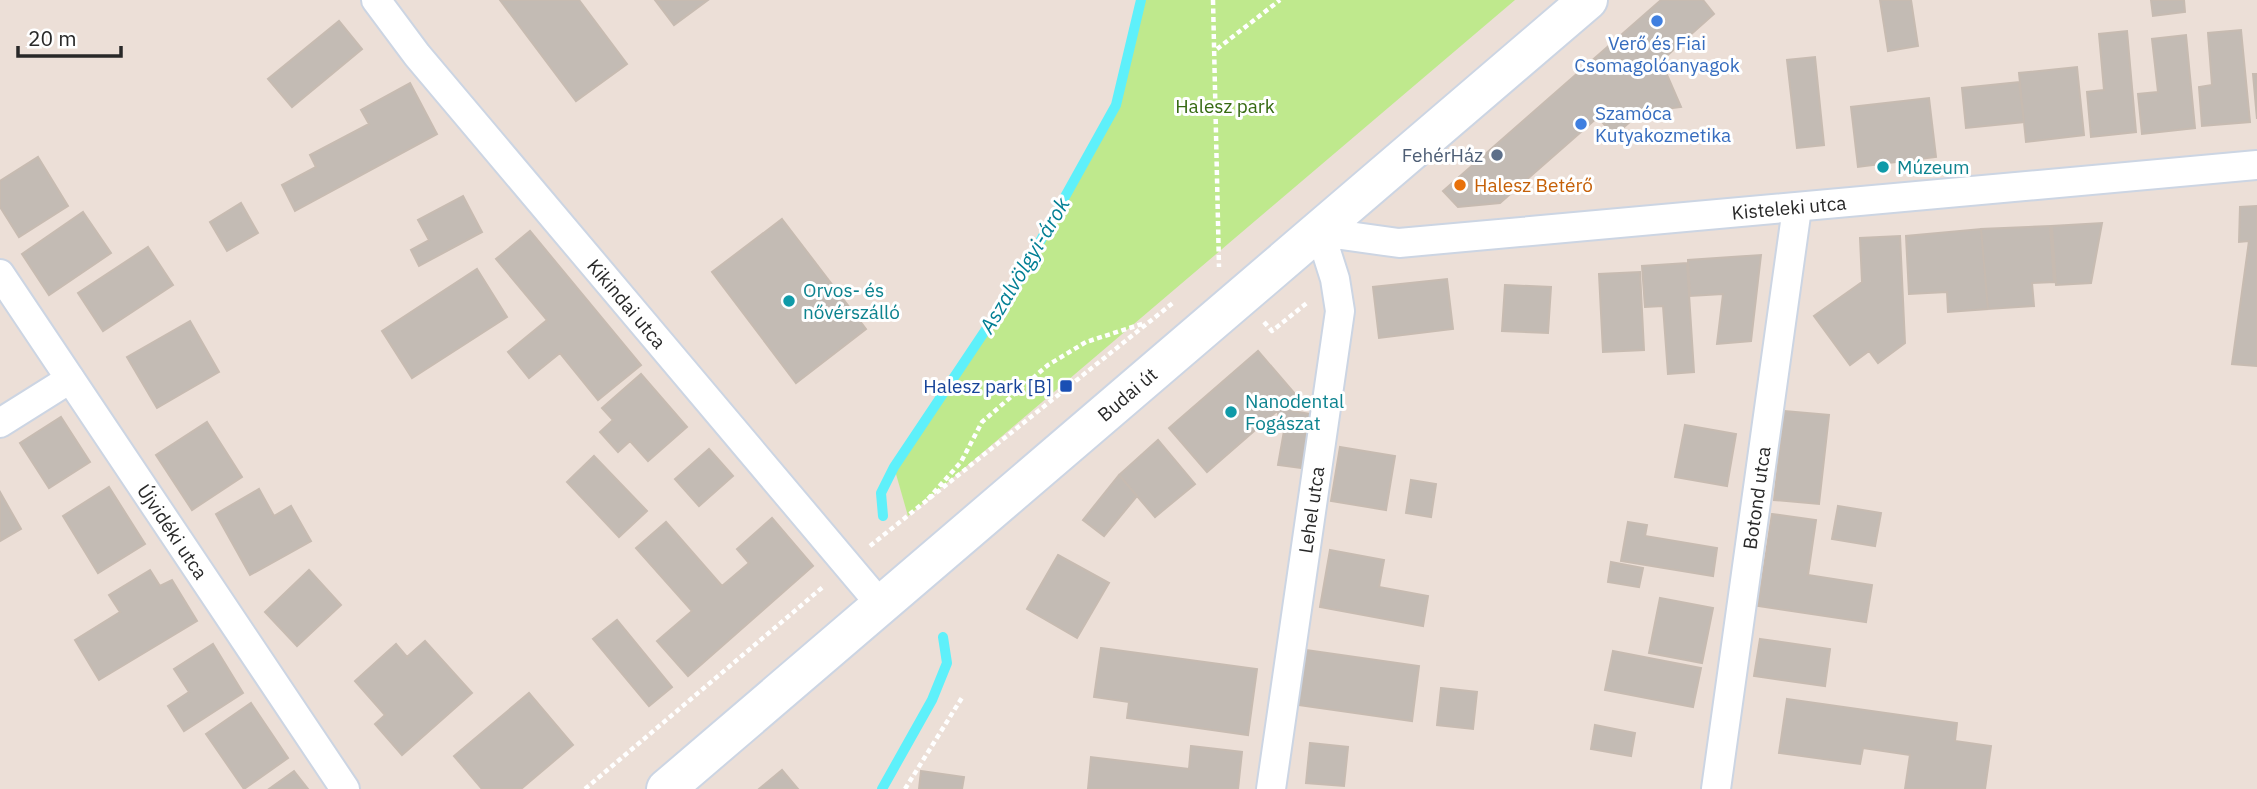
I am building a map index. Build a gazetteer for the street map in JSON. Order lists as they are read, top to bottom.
{
  "streets": {
    "main road": ["Budai út"],
    "street": [
      "Kisteleki utca",
      "Kikindai utca",
      "Botond utca",
      "Lehel utca",
      "Újvidéki utca"
    ]
  },
  "crossings": [
    ["Kisteleki utca", "Budai út"],
    ["Kisteleki utca", "Botond utca"],
    ["Kisteleki utca", "Lehel utca"],
    ["Kikindai utca", "Budai út"],
    ["Budai út", "Lehel utca"]
  ],
  "water": ["Aszalvölgyi-árok"],
  "parks": ["Halesz park"],
  "places": {
    "other": [
      "Verő és Fiai Csomagolóanyagok",
      "Szamóca Kutyakozmetika",
      "FehérHáz",
      "Múzeum",
      "Halesz Betérő",
      "Orvos- és nővérszálló",
      "Nanodental Fogászat"
    ],
    "transit": ["Halesz park [B]"]
  },
  "scale_bar": "20 m"
}
